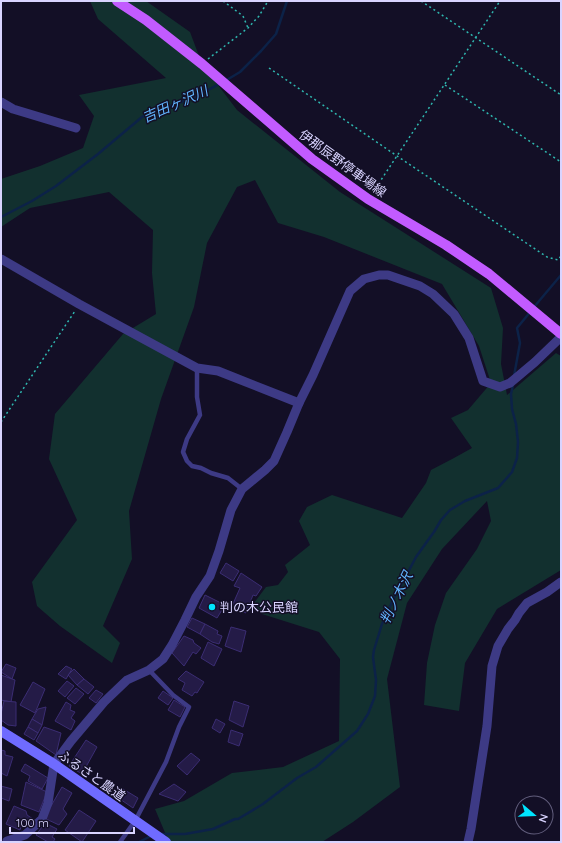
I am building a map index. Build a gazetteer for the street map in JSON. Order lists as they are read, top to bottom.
{
  "streets": {
    "main road": ["伊那辰野停車場線"],
    "street": ["ふるさと農道"]
  },
  "water": ["吉田ヶ沢川", "判ノ木沢"],
  "places": ["判の木公民館"],
  "scale_bar": "100 m",
  "north": "right"
}
